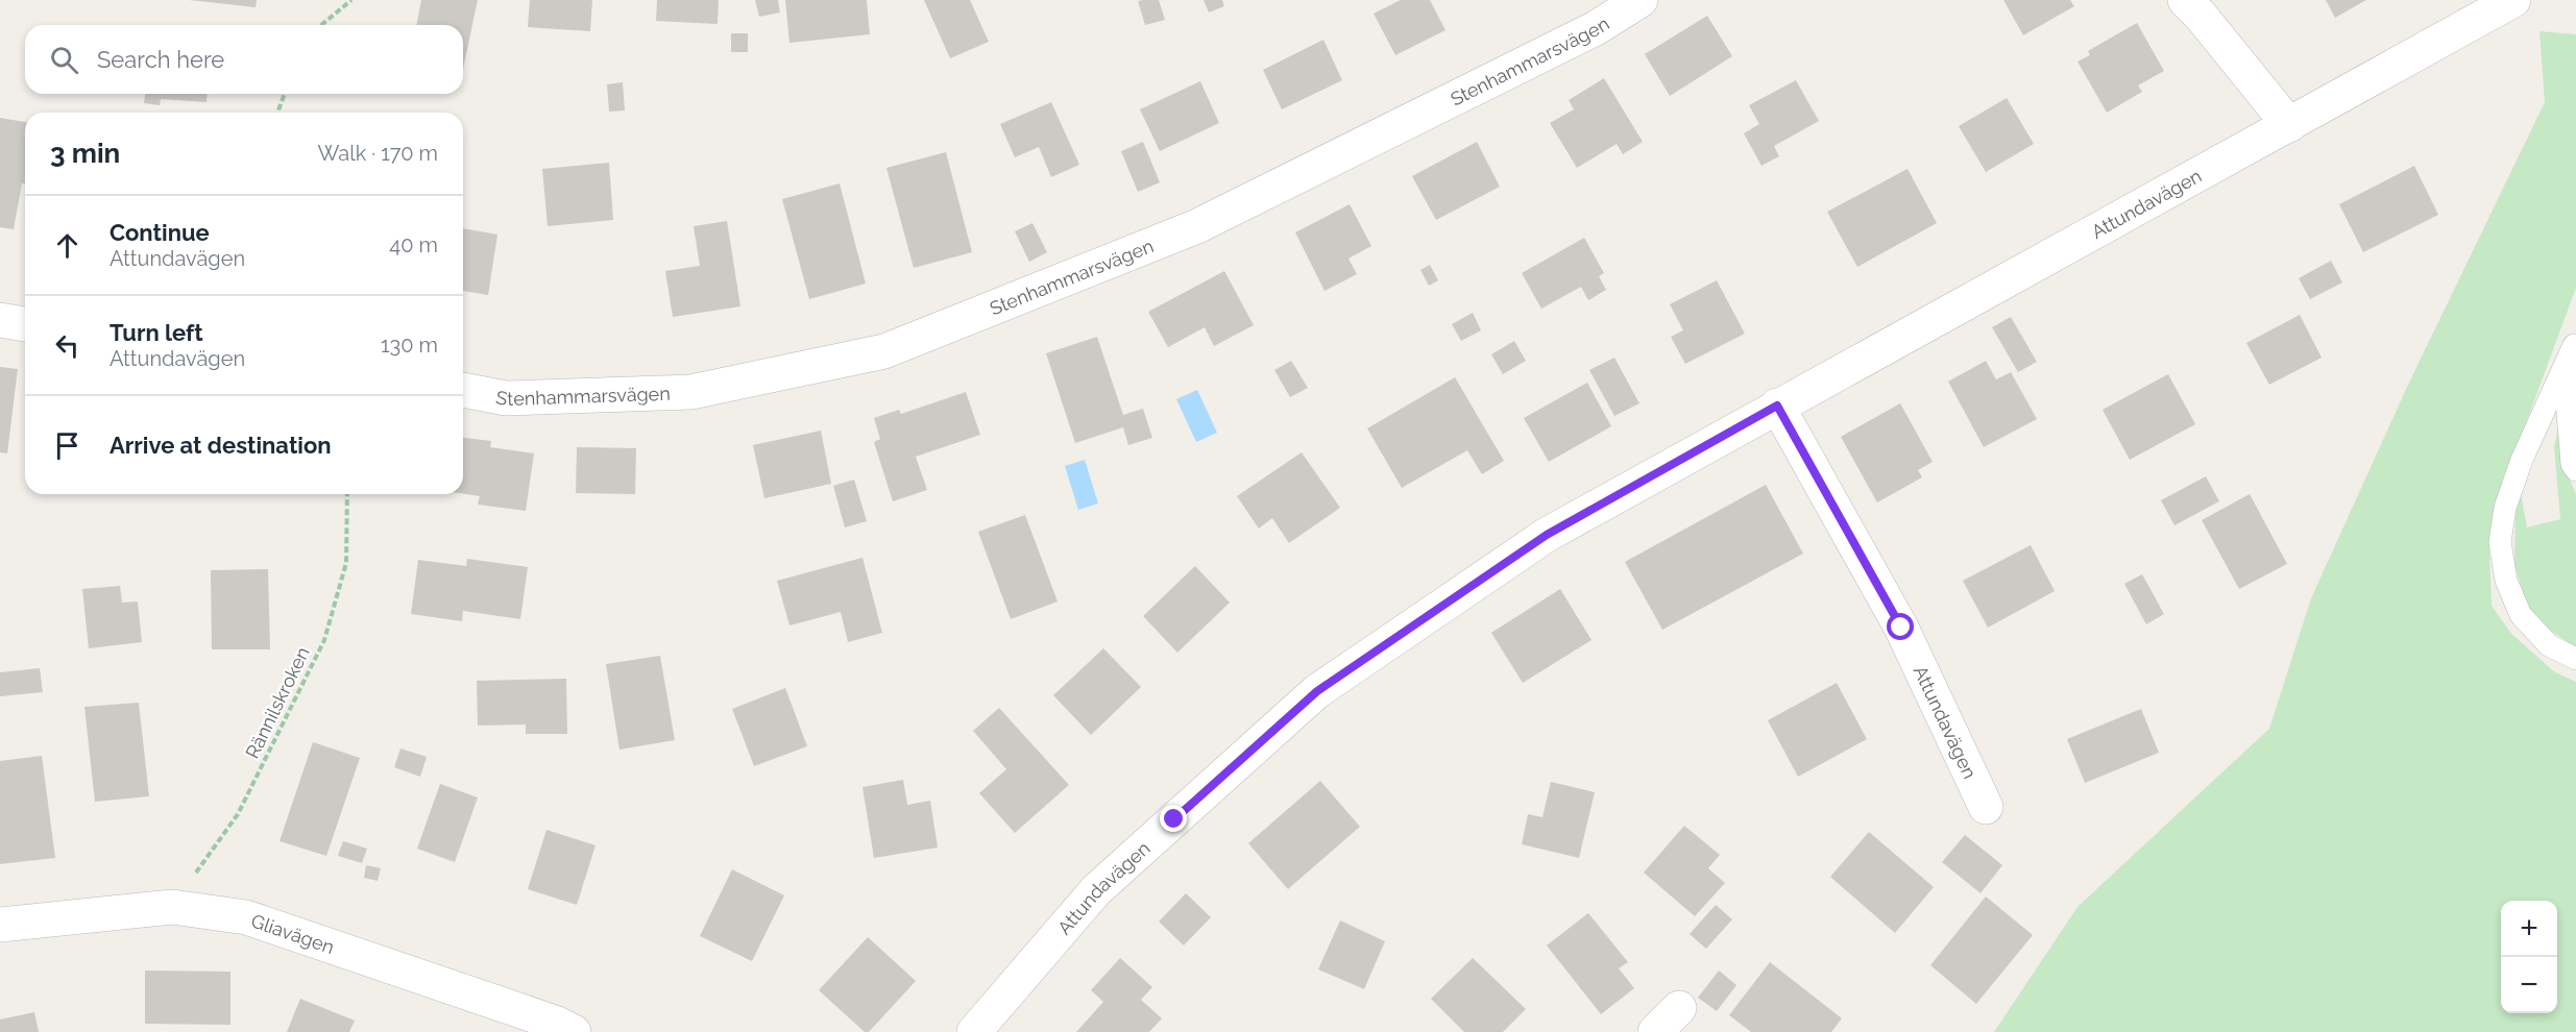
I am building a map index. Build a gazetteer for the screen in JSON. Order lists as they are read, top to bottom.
{
  "streets": {
    "street": ["Stenhammarsvägen", "Attundavägen", "Gliavägen"],
    "path": ["Rännilskroken"]
  },
  "crossings": [
    ["Rännilskroken", "Gliavägen"]
  ],
  "page": {
    "search": "Search here",
    "heading": ["3 min", "Walk · 170 m"],
    "list": [
      ["Continue", "Attundavägen", "40 m"],
      ["Turn left", "Attundavägen", "130 m"],
      "Arrive at destination"
    ],
    "map_buttons": ["+", "−"]
  }
}
